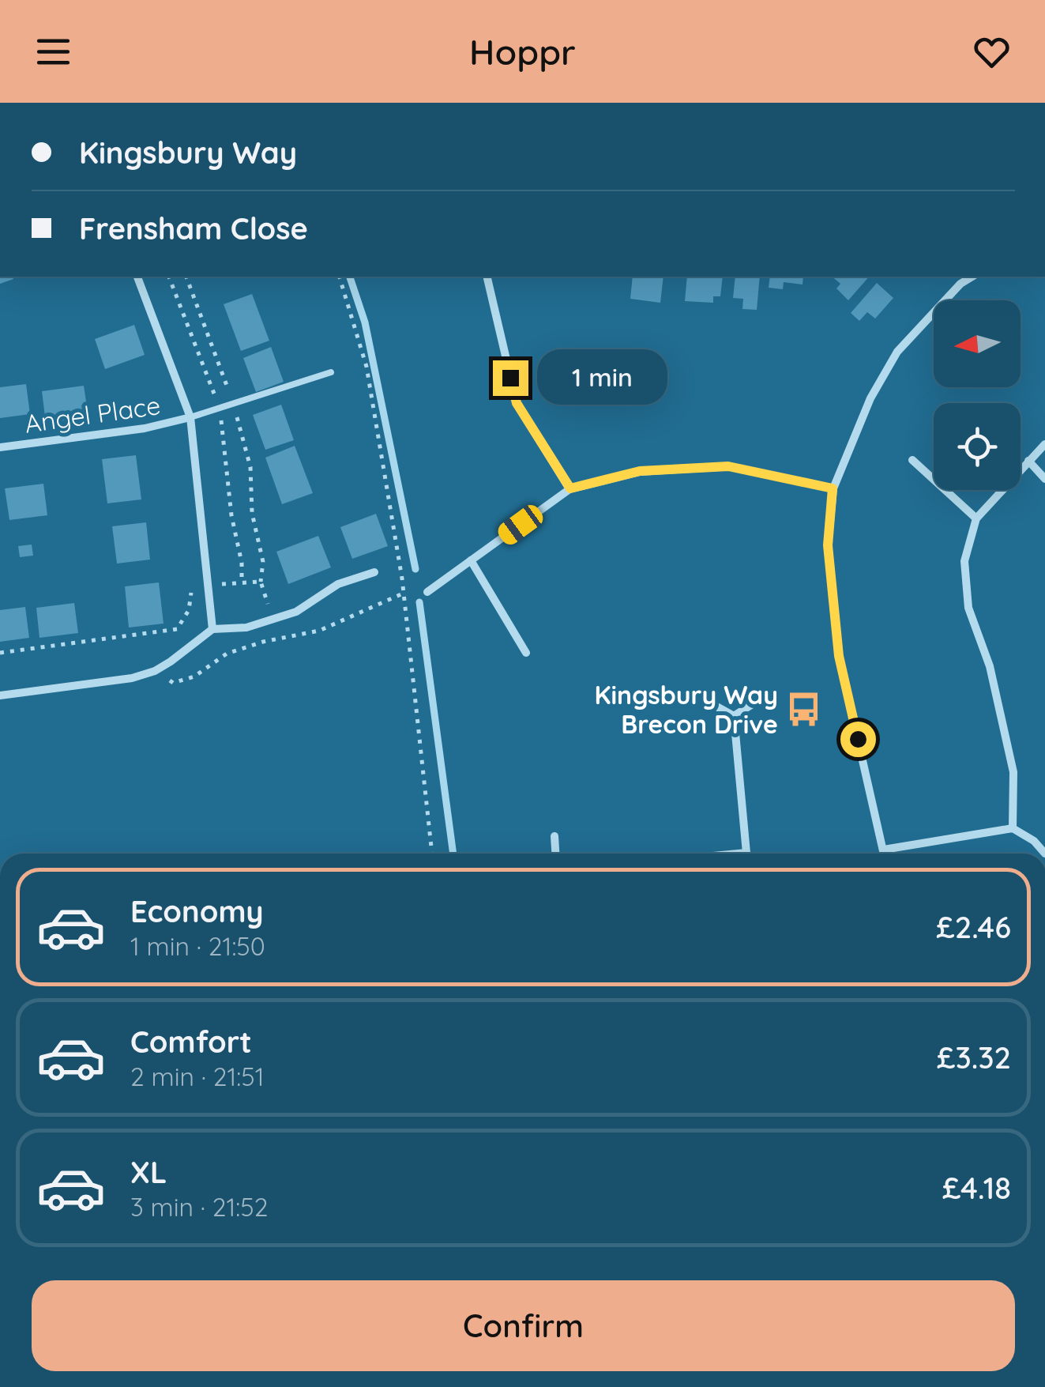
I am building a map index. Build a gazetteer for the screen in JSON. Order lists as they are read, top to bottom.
{
  "streets": {
    "street": ["Angel Place"]
  },
  "places": {
    "bus stop": ["Kingsbury Way Brecon Drive"]
  },
  "north": "left",
  "page": {
    "header": "Hoppr",
    "banner": ["Kingsbury Way", "Frensham Close"],
    "bubble": "1 min",
    "list": [
      {
        "name": "Economy",
        "note": "1 min · 21:50",
        "value": "£2.46"
      },
      {
        "name": "Comfort",
        "note": "2 min · 21:51",
        "value": "£3.32"
      },
      {
        "name": "XL",
        "note": "3 min · 21:52",
        "value": "£4.18"
      }
    ],
    "buttons": "Confirm"
  }
}
